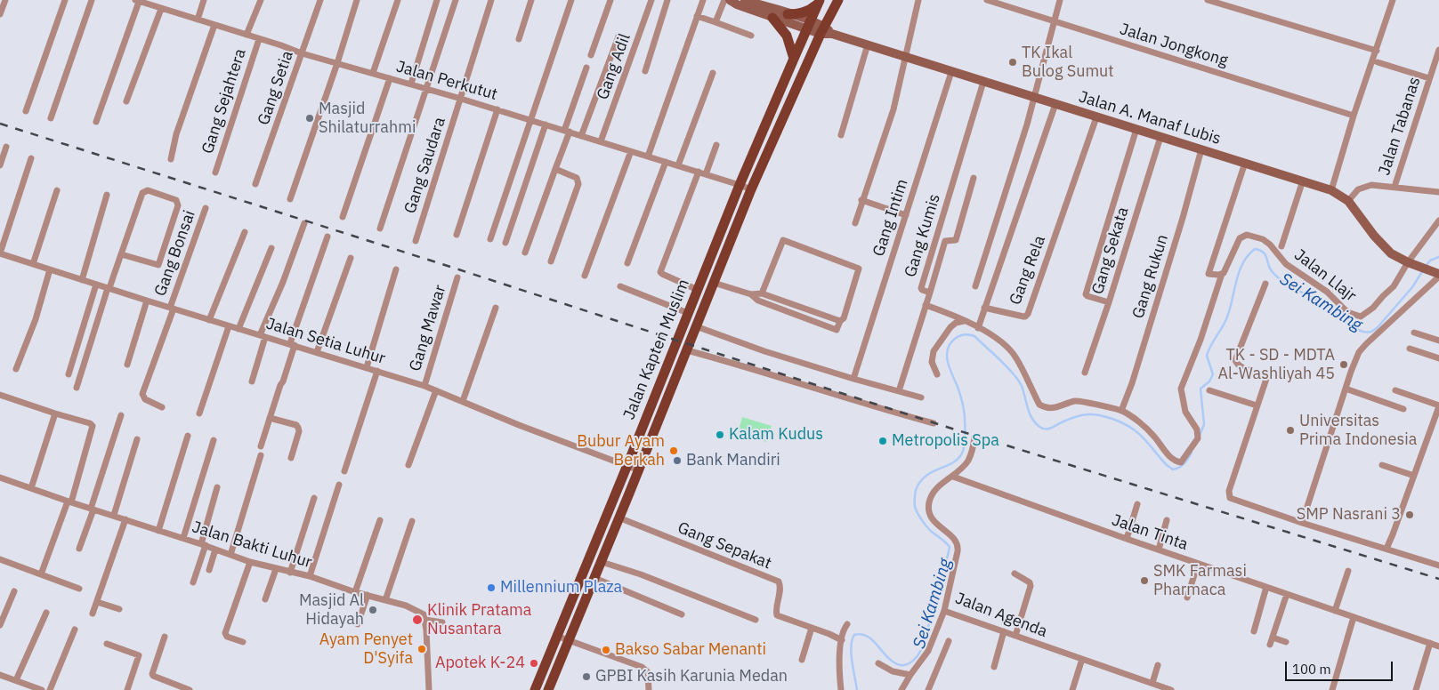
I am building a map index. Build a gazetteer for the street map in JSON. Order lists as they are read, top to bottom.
{
  "streets": {
    "main road": ["Jalan Kapten Muslim"],
    "street": [
      "Jalan Jongkong",
      "Gang Adil",
      "Jalan Perkutut",
      "Gang Setia",
      "Gang Sejahtera",
      "Jalan A. Manaf Lubis",
      "Jalan Tabanas",
      "Gang Saudara",
      "Gang Intim",
      "Gang Kumis",
      "Gang Sekata",
      "Gang Bonsai",
      "Gang Rela",
      "Jalan Llajr",
      "Gang Rukun",
      "Gang Mawar",
      "Jalan Setia Luhur",
      "Jalan Tinta",
      "Jalan Bakti Luhur",
      "Gang Sepakat",
      "Jalan Agenda"
    ]
  },
  "crossings": [
    ["Gang Adil", "Jalan Perkutut"],
    ["Jalan Perkutut", "Gang Setia"],
    ["Jalan Perkutut", "Gang Sejahtera"],
    ["Jalan Perkutut", "Gang Saudara"],
    ["Jalan Perkutut", "Jalan Kapten Muslim"],
    ["Jalan A. Manaf Lubis", "Jalan Tabanas"],
    ["Jalan A. Manaf Lubis", "Gang Intim"],
    ["Jalan A. Manaf Lubis", "Gang Kumis"],
    ["Jalan A. Manaf Lubis", "Gang Sekata"],
    ["Jalan A. Manaf Lubis", "Gang Rela"],
    ["Jalan A. Manaf Lubis", "Jalan Llajr"],
    ["Jalan A. Manaf Lubis", "Gang Rukun"],
    ["Jalan A. Manaf Lubis", "Jalan Kapten Muslim"],
    ["Gang Bonsai", "Jalan Setia Luhur"],
    ["Gang Mawar", "Jalan Setia Luhur"],
    ["Jalan Setia Luhur", "Jalan Kapten Muslim"],
    ["Jalan Kapten Muslim", "Gang Sepakat"],
    ["Jalan Tinta", "Jalan Agenda"]
  ],
  "water": ["Sei Kambing"],
  "places": [
    "TK Ikal Bulog Sumut",
    "Masjid Shilaturrahmi",
    "TK - SD - MDTA Al-Washliyah 45",
    "Universitas Prima Indonesia",
    "Kalam Kudus",
    "Metropolis Spa",
    "Bubur Ayam Berkah",
    "Bank Mandiri",
    "SMP Nasrani 3",
    "SMK Farmasi Pharmaca",
    "Millennium Plaza",
    "Masjid Al Hidayah",
    "Klinik Pratama Nusantara",
    "Ayam Penyet D'Syifa",
    "Bakso Sabar Menanti",
    "Apotek K-24",
    "GPBI Kasih Karunia Medan"
  ],
  "scale_bar": "100 m"
}
